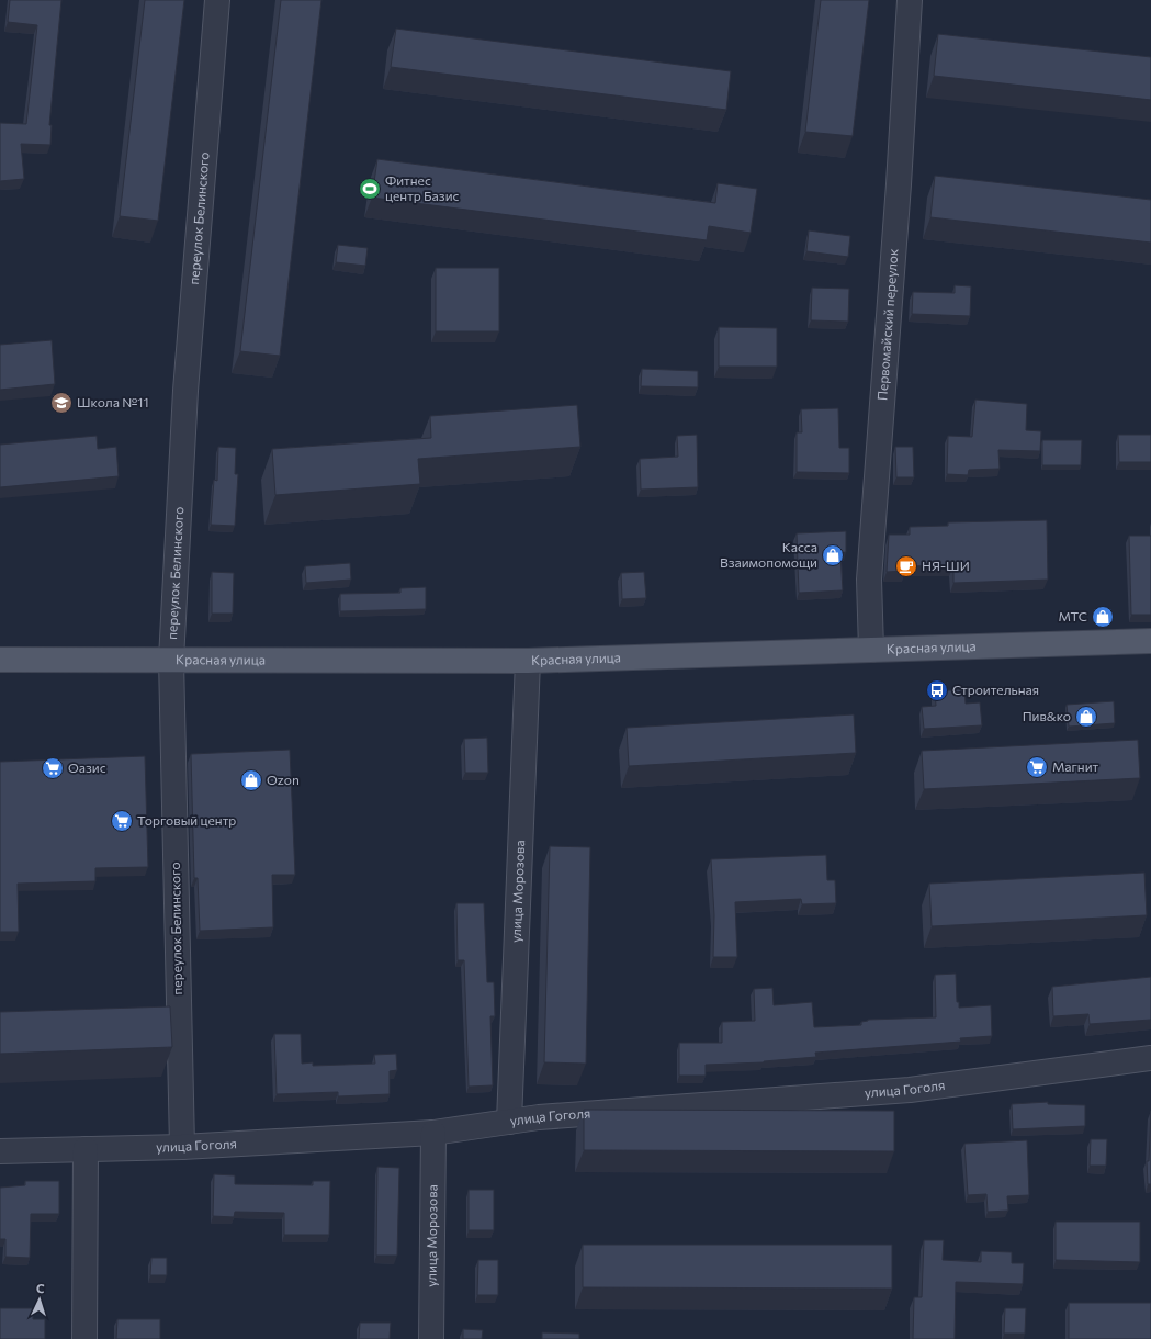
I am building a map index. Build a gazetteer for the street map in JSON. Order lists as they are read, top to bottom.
{
  "streets": {
    "main road": ["Красная улица"],
    "street": [
      "переулок Белинского",
      "Первомайский переулок",
      "улица Морозова",
      "улица Гоголя"
    ]
  },
  "crossings": [
    ["переулок Белинского", "Красная улица"],
    ["переулок Белинского", "улица Гоголя"],
    ["Первомайский переулок", "Красная улица"],
    ["Красная улица", "улица Морозова"],
    ["улица Морозова", "улица Гоголя"]
  ],
  "places": {
    "sports": ["Фитнес центр Базис"],
    "school or university": ["Школа №11"],
    "shop": [
      "Касса Взаимопомощи",
      "МТС",
      "Пив&ко",
      "Ozon"
    ],
    "cafe": ["НЯ-ШИ"],
    "bus stop": ["Строительная"],
    "supermarket": ["Магнит", "Оазис", "Торговый центр"]
  },
  "north": "top"
}
